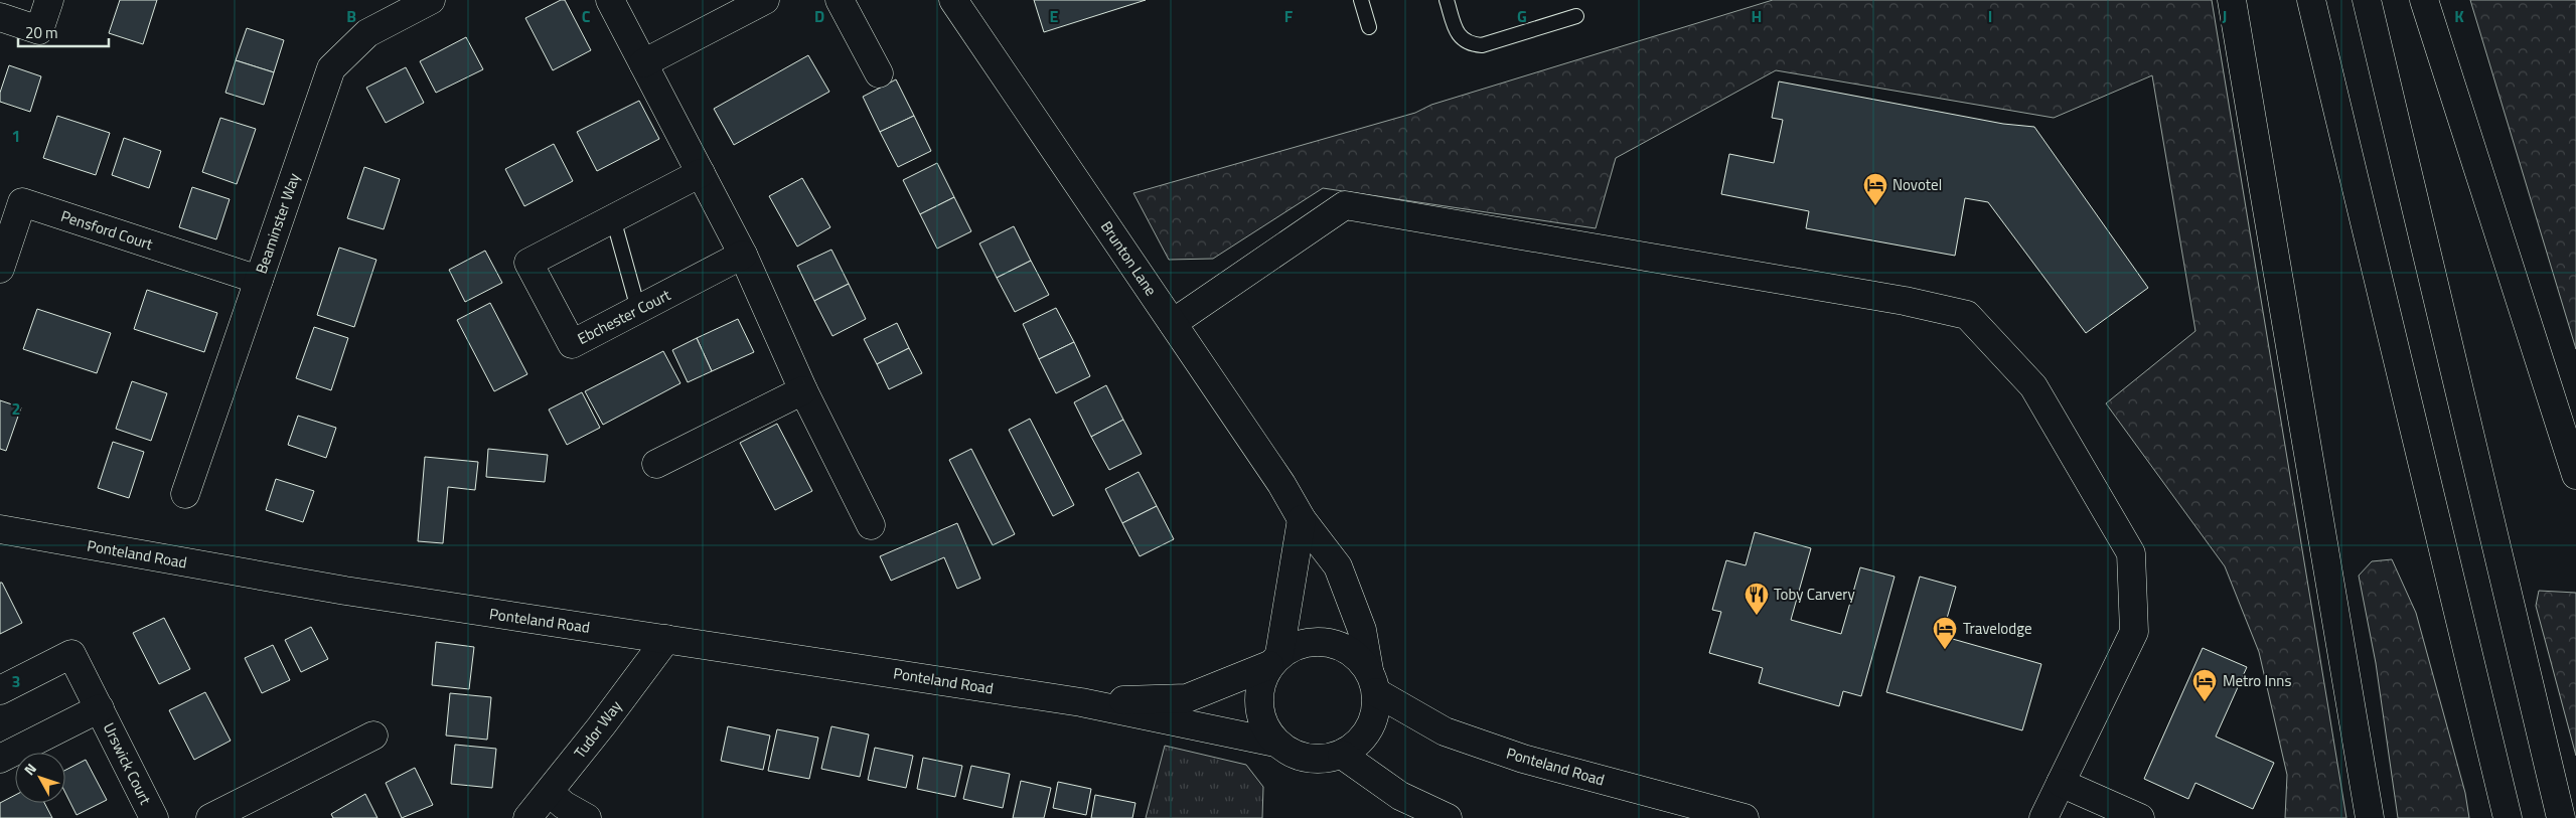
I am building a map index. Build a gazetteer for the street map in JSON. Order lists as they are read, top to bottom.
{
  "streets": {
    "main road": [
      "Beaminster Way",
      "Pensford Court",
      "Brunton Lane",
      "Ebchester Court",
      "Ponteland Road",
      "Tudor Way",
      "Urswick Court"
    ]
  },
  "crossings": [
    ["Beaminster Way", "Pensford Court"],
    ["Brunton Lane", "Ponteland Road"],
    ["Ponteland Road", "Tudor Way"]
  ],
  "places": {
    "hotel": ["Novotel", "Travelodge", "Metro Inns"],
    "restaurant": ["Toby Carvery"]
  },
  "scale_bar": "20 m",
  "north": "top left",
  "grid": {
    "columns": [
      "B",
      "C",
      "D",
      "E",
      "F",
      "G",
      "H",
      "I",
      "J",
      "K"
    ],
    "rows": ["1", "2", "3"]
  }
}
